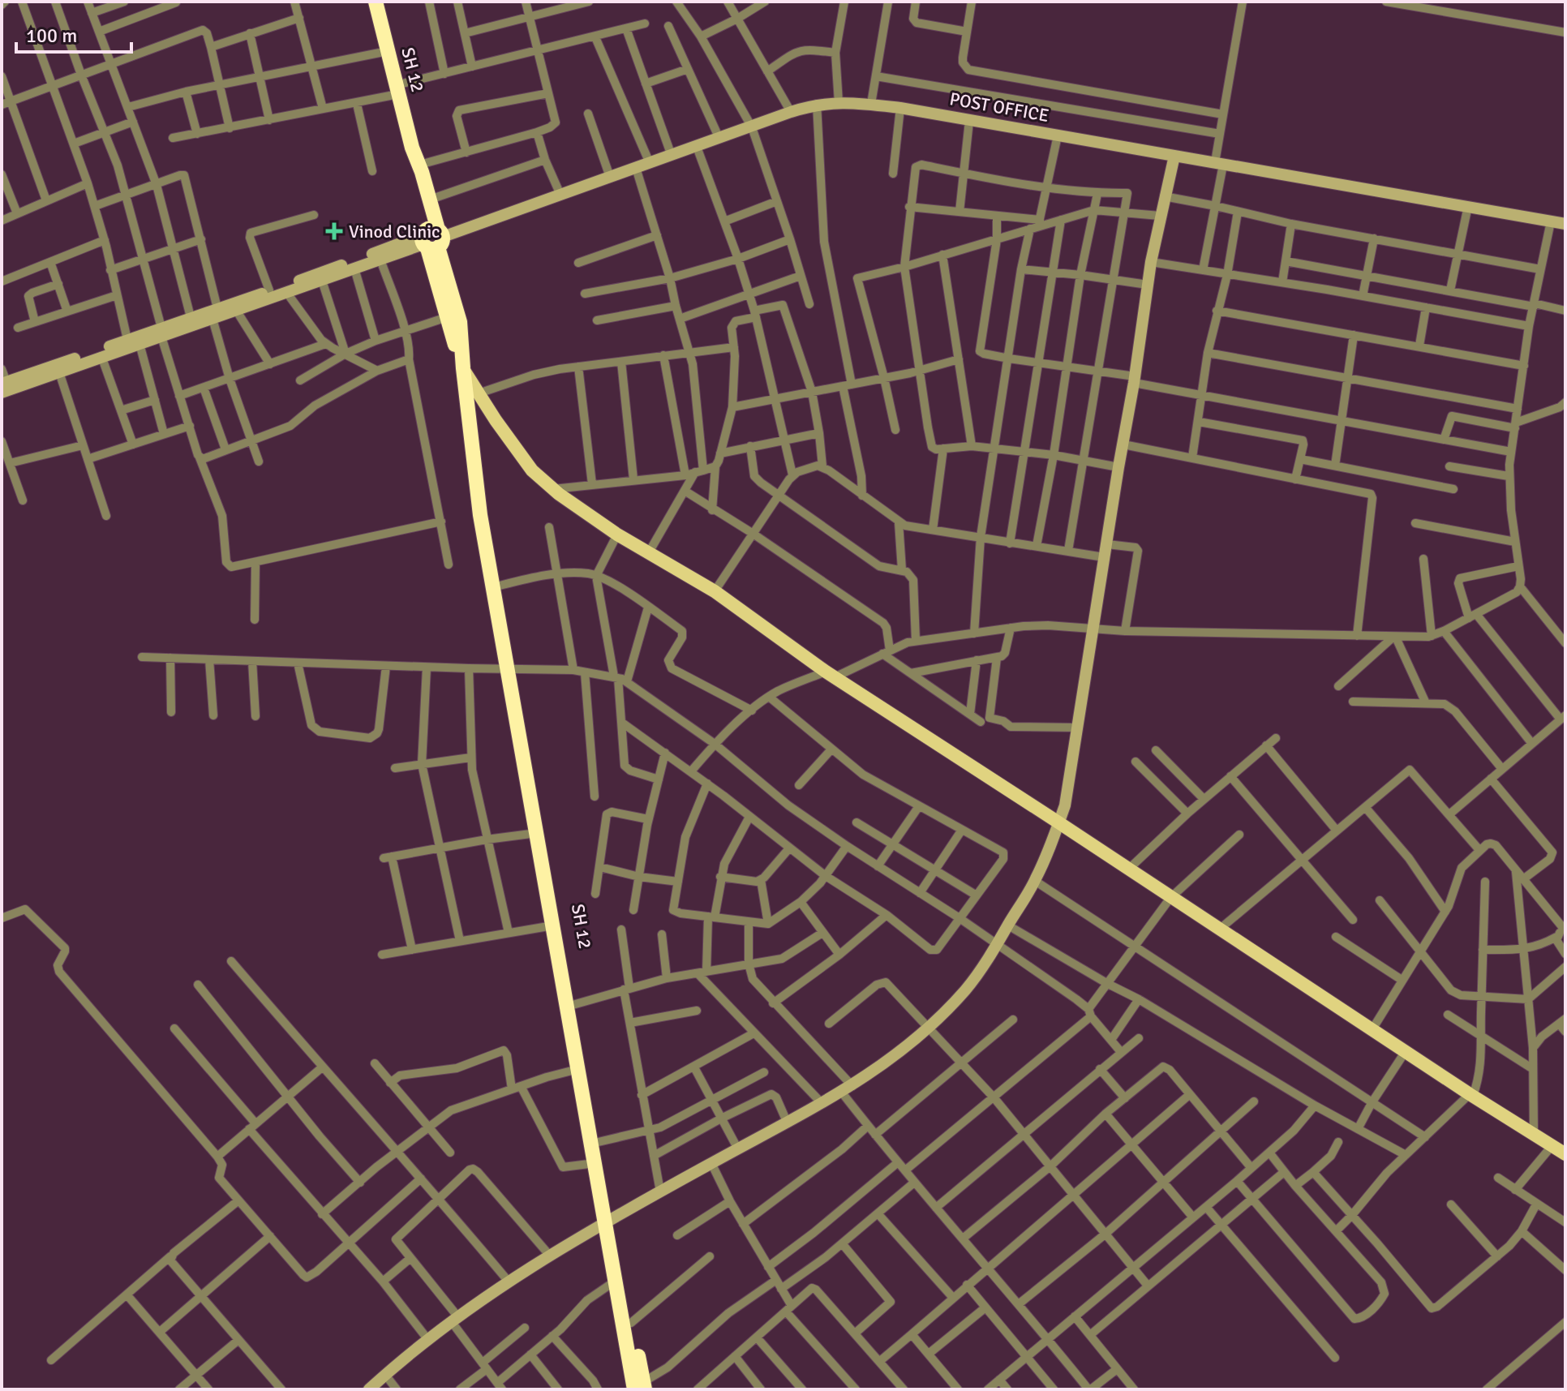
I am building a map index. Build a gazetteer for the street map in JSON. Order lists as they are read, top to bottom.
{
  "streets": {
    "highway": ["SH 12"],
    "street": ["POST OFFICE"]
  },
  "crossings": [
    ["SH 12", "POST OFFICE"]
  ],
  "places": {
    "health": ["Vinod Clinic"]
  },
  "scale_bar": "100 m"
}
